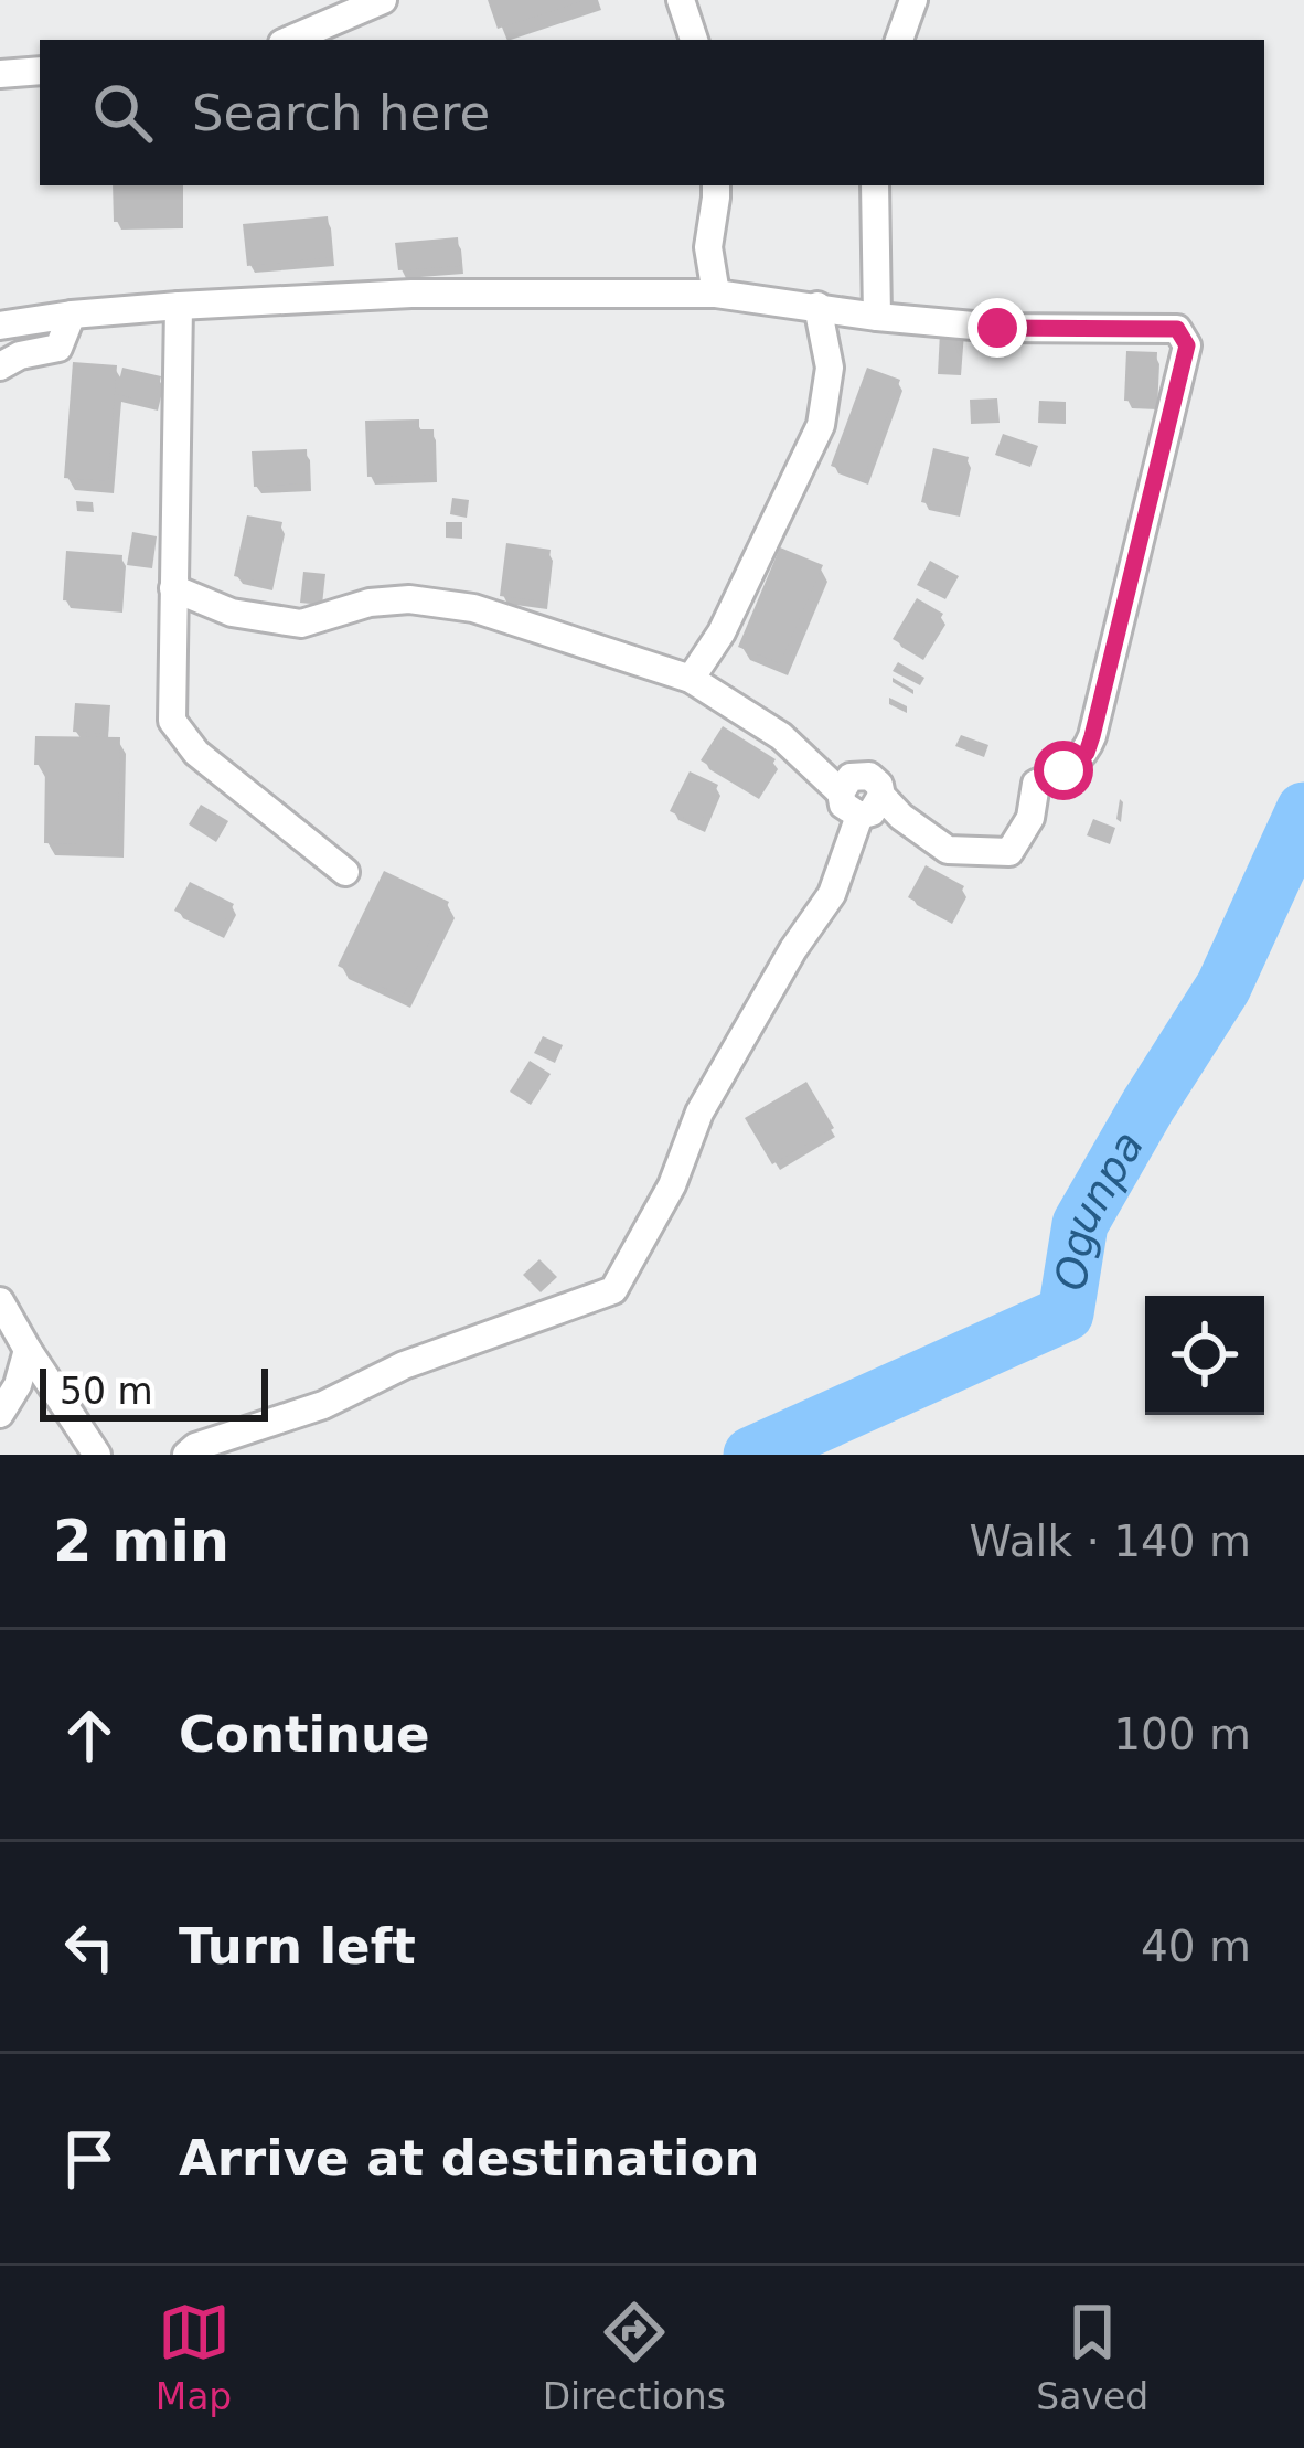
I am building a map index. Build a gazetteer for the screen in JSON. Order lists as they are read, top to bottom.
{
  "water": ["Ogunpa"],
  "scale_bar": "50 m",
  "page": {
    "search": "Search here",
    "scale": "50 m",
    "heading": ["2 min", "Walk · 140 m"],
    "list": [
      ["Continue", "100 m"],
      ["Turn left", "40 m"],
      "Arrive at destination"
    ],
    "nav": ["Map", "Directions", "Saved"]
  }
}
